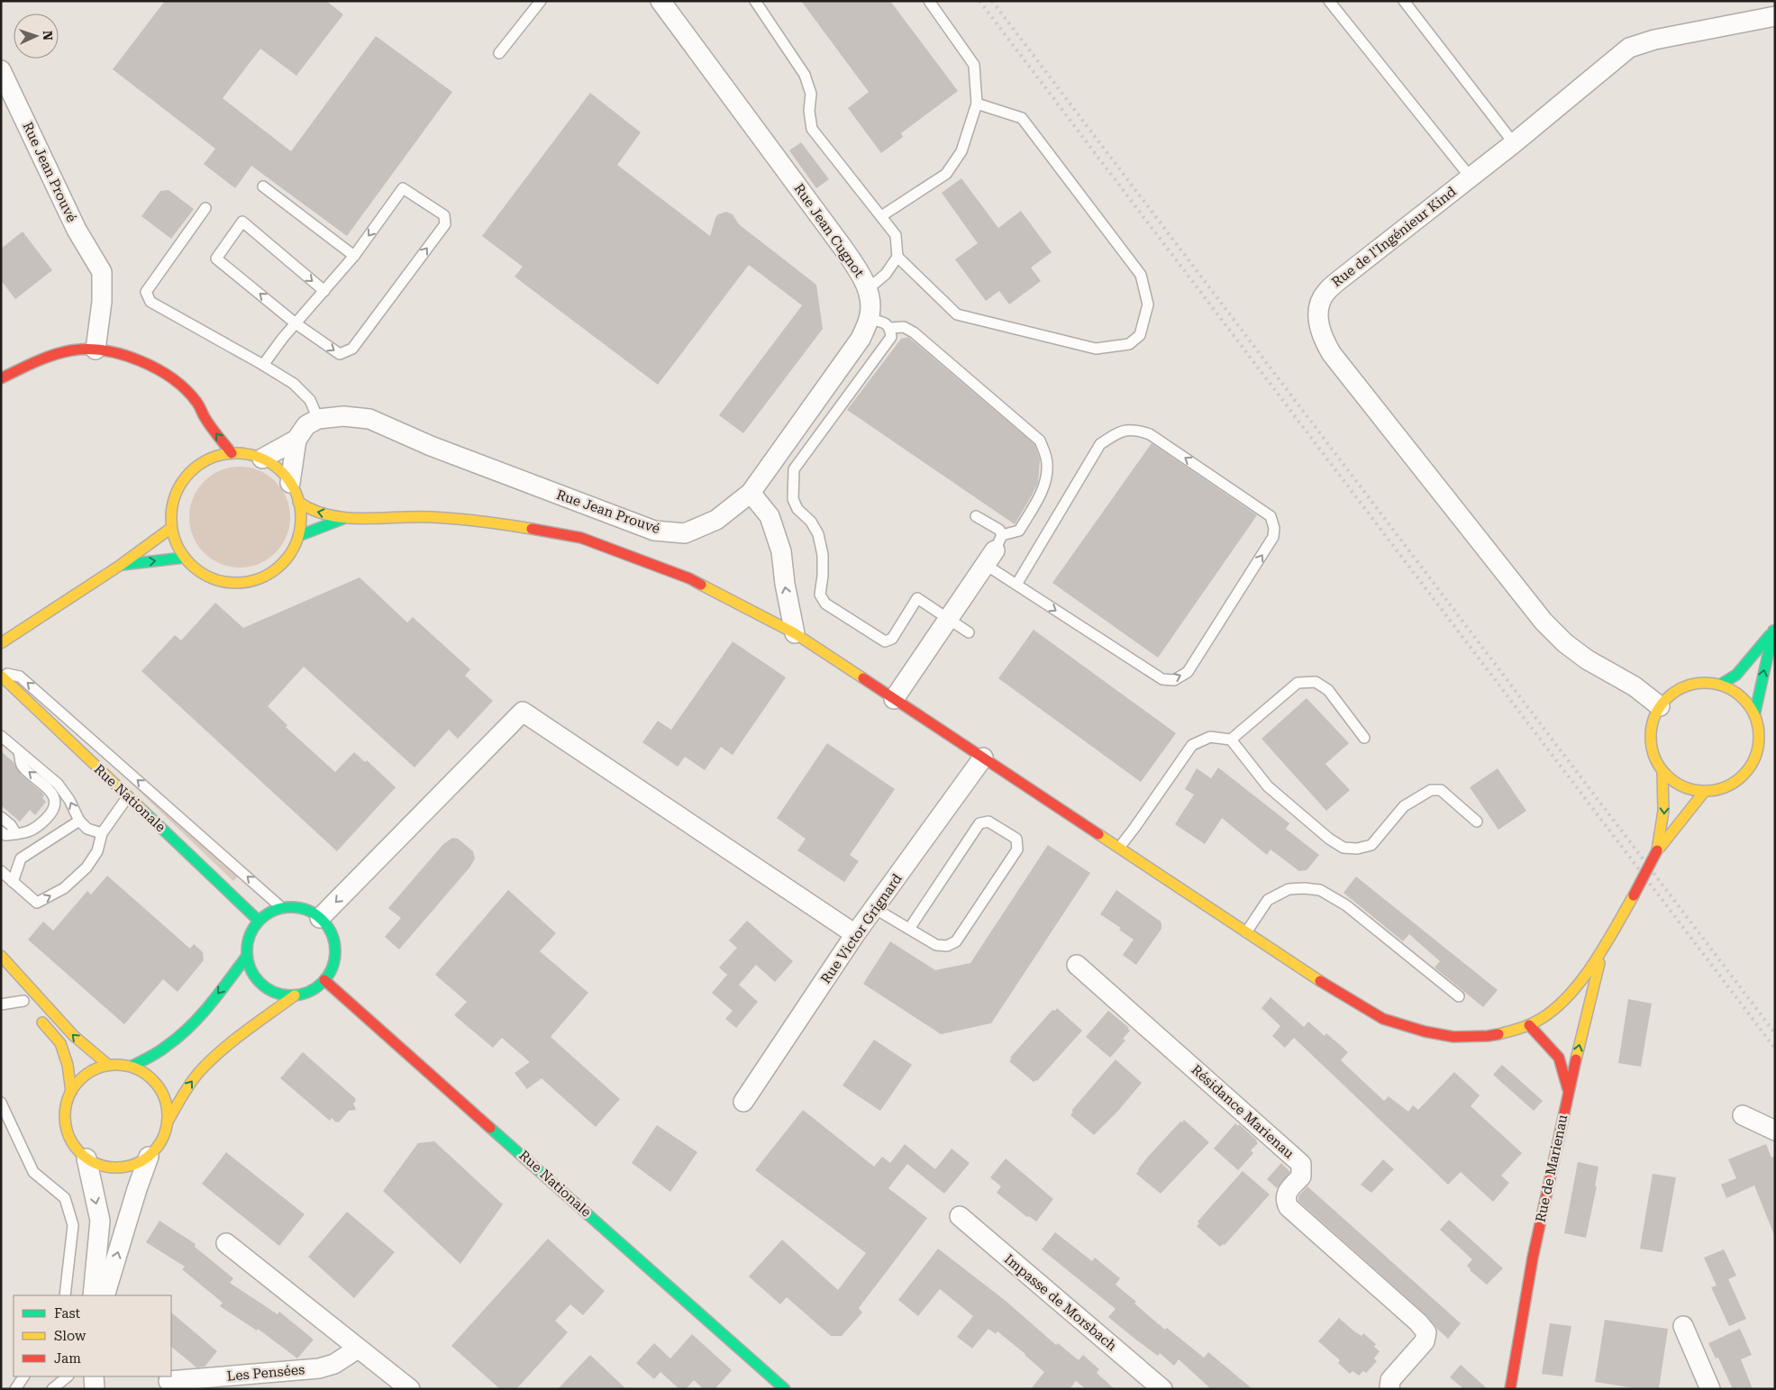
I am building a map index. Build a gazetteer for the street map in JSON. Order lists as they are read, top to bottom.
{
  "streets": {
    "main road": ["Rue Nationale", "Rue de Marienau"],
    "street": [
      "Rue Jean Prouvé",
      "Rue Jean Cugnot",
      "Rue de l'Ingénieur Kind",
      "Rue Victor Grignard",
      "Résidance Marienau",
      "Impasse de Morsbach",
      "Les Pensées"
    ]
  },
  "crossings": [
    ["Rue Jean Prouvé", "Rue Jean Cugnot"]
  ],
  "legend": ["Fast", "Slow", "Jam"],
  "north": "right"
}
